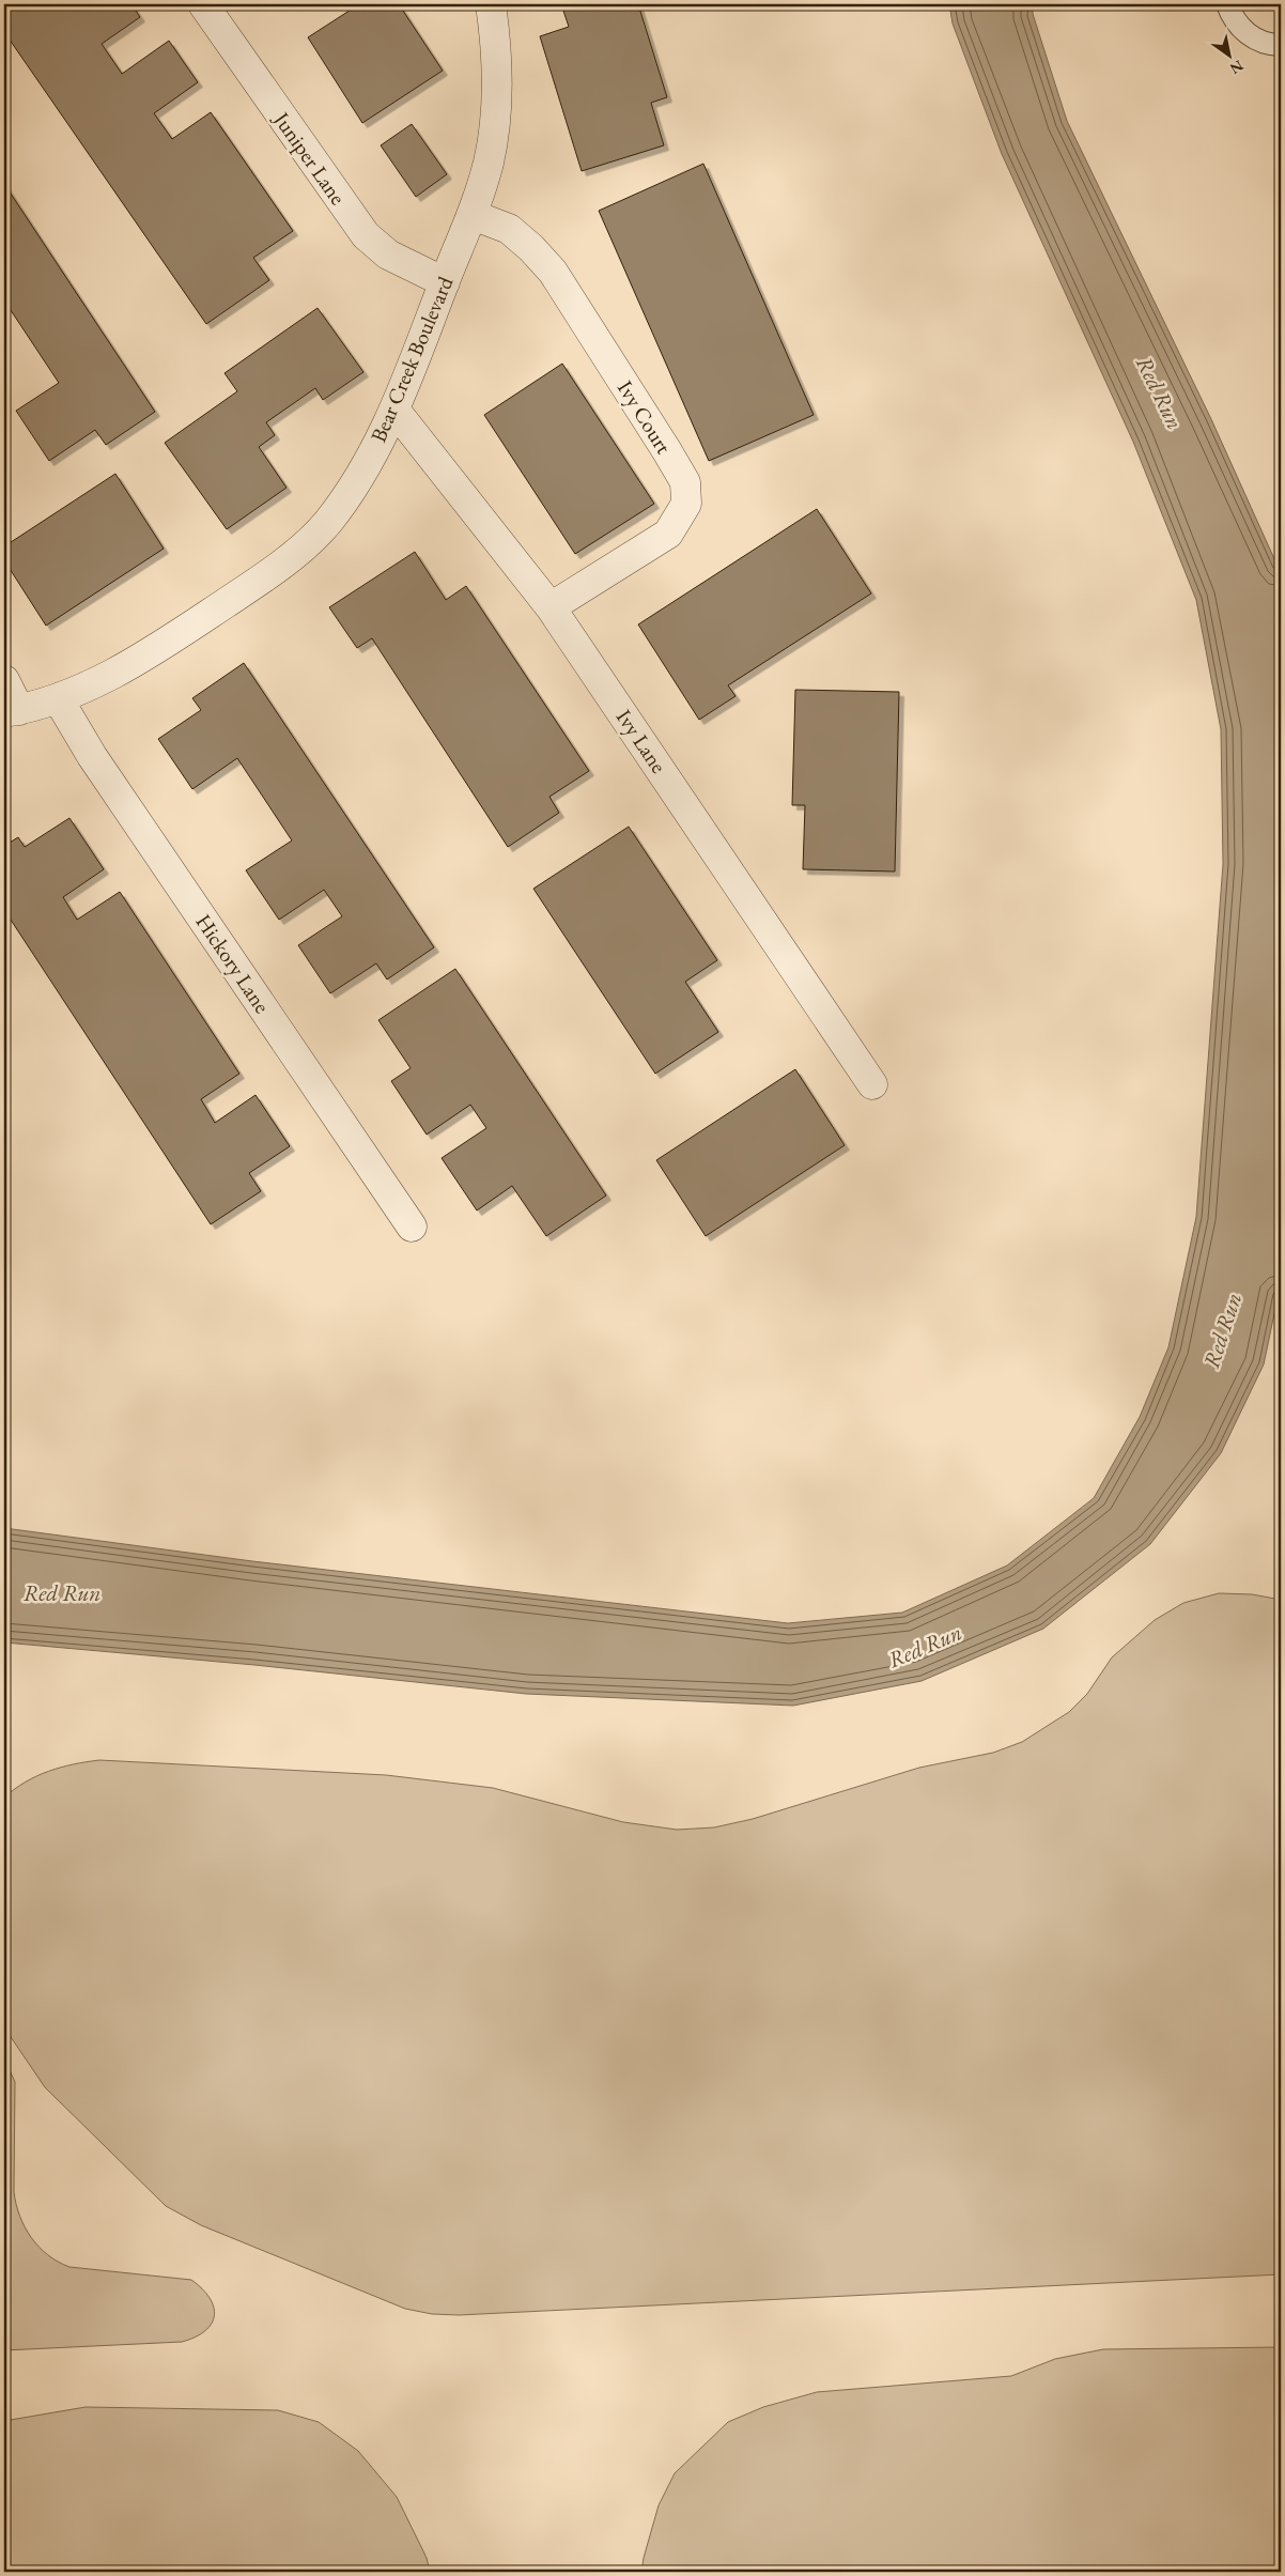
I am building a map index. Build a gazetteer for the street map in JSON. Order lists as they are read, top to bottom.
{
  "streets": {
    "street": [
      "Juniper Lane",
      "Bear Creek Boulevard",
      "Ivy Court",
      "Ivy Lane",
      "Hickory Lane"
    ]
  },
  "crossings": [
    ["Juniper Lane", "Bear Creek Boulevard"],
    ["Bear Creek Boulevard", "Ivy Court"],
    ["Bear Creek Boulevard", "Ivy Lane"],
    ["Bear Creek Boulevard", "Hickory Lane"],
    ["Ivy Court", "Ivy Lane"]
  ],
  "water": ["Red Run"],
  "north": "bottom right"
}
